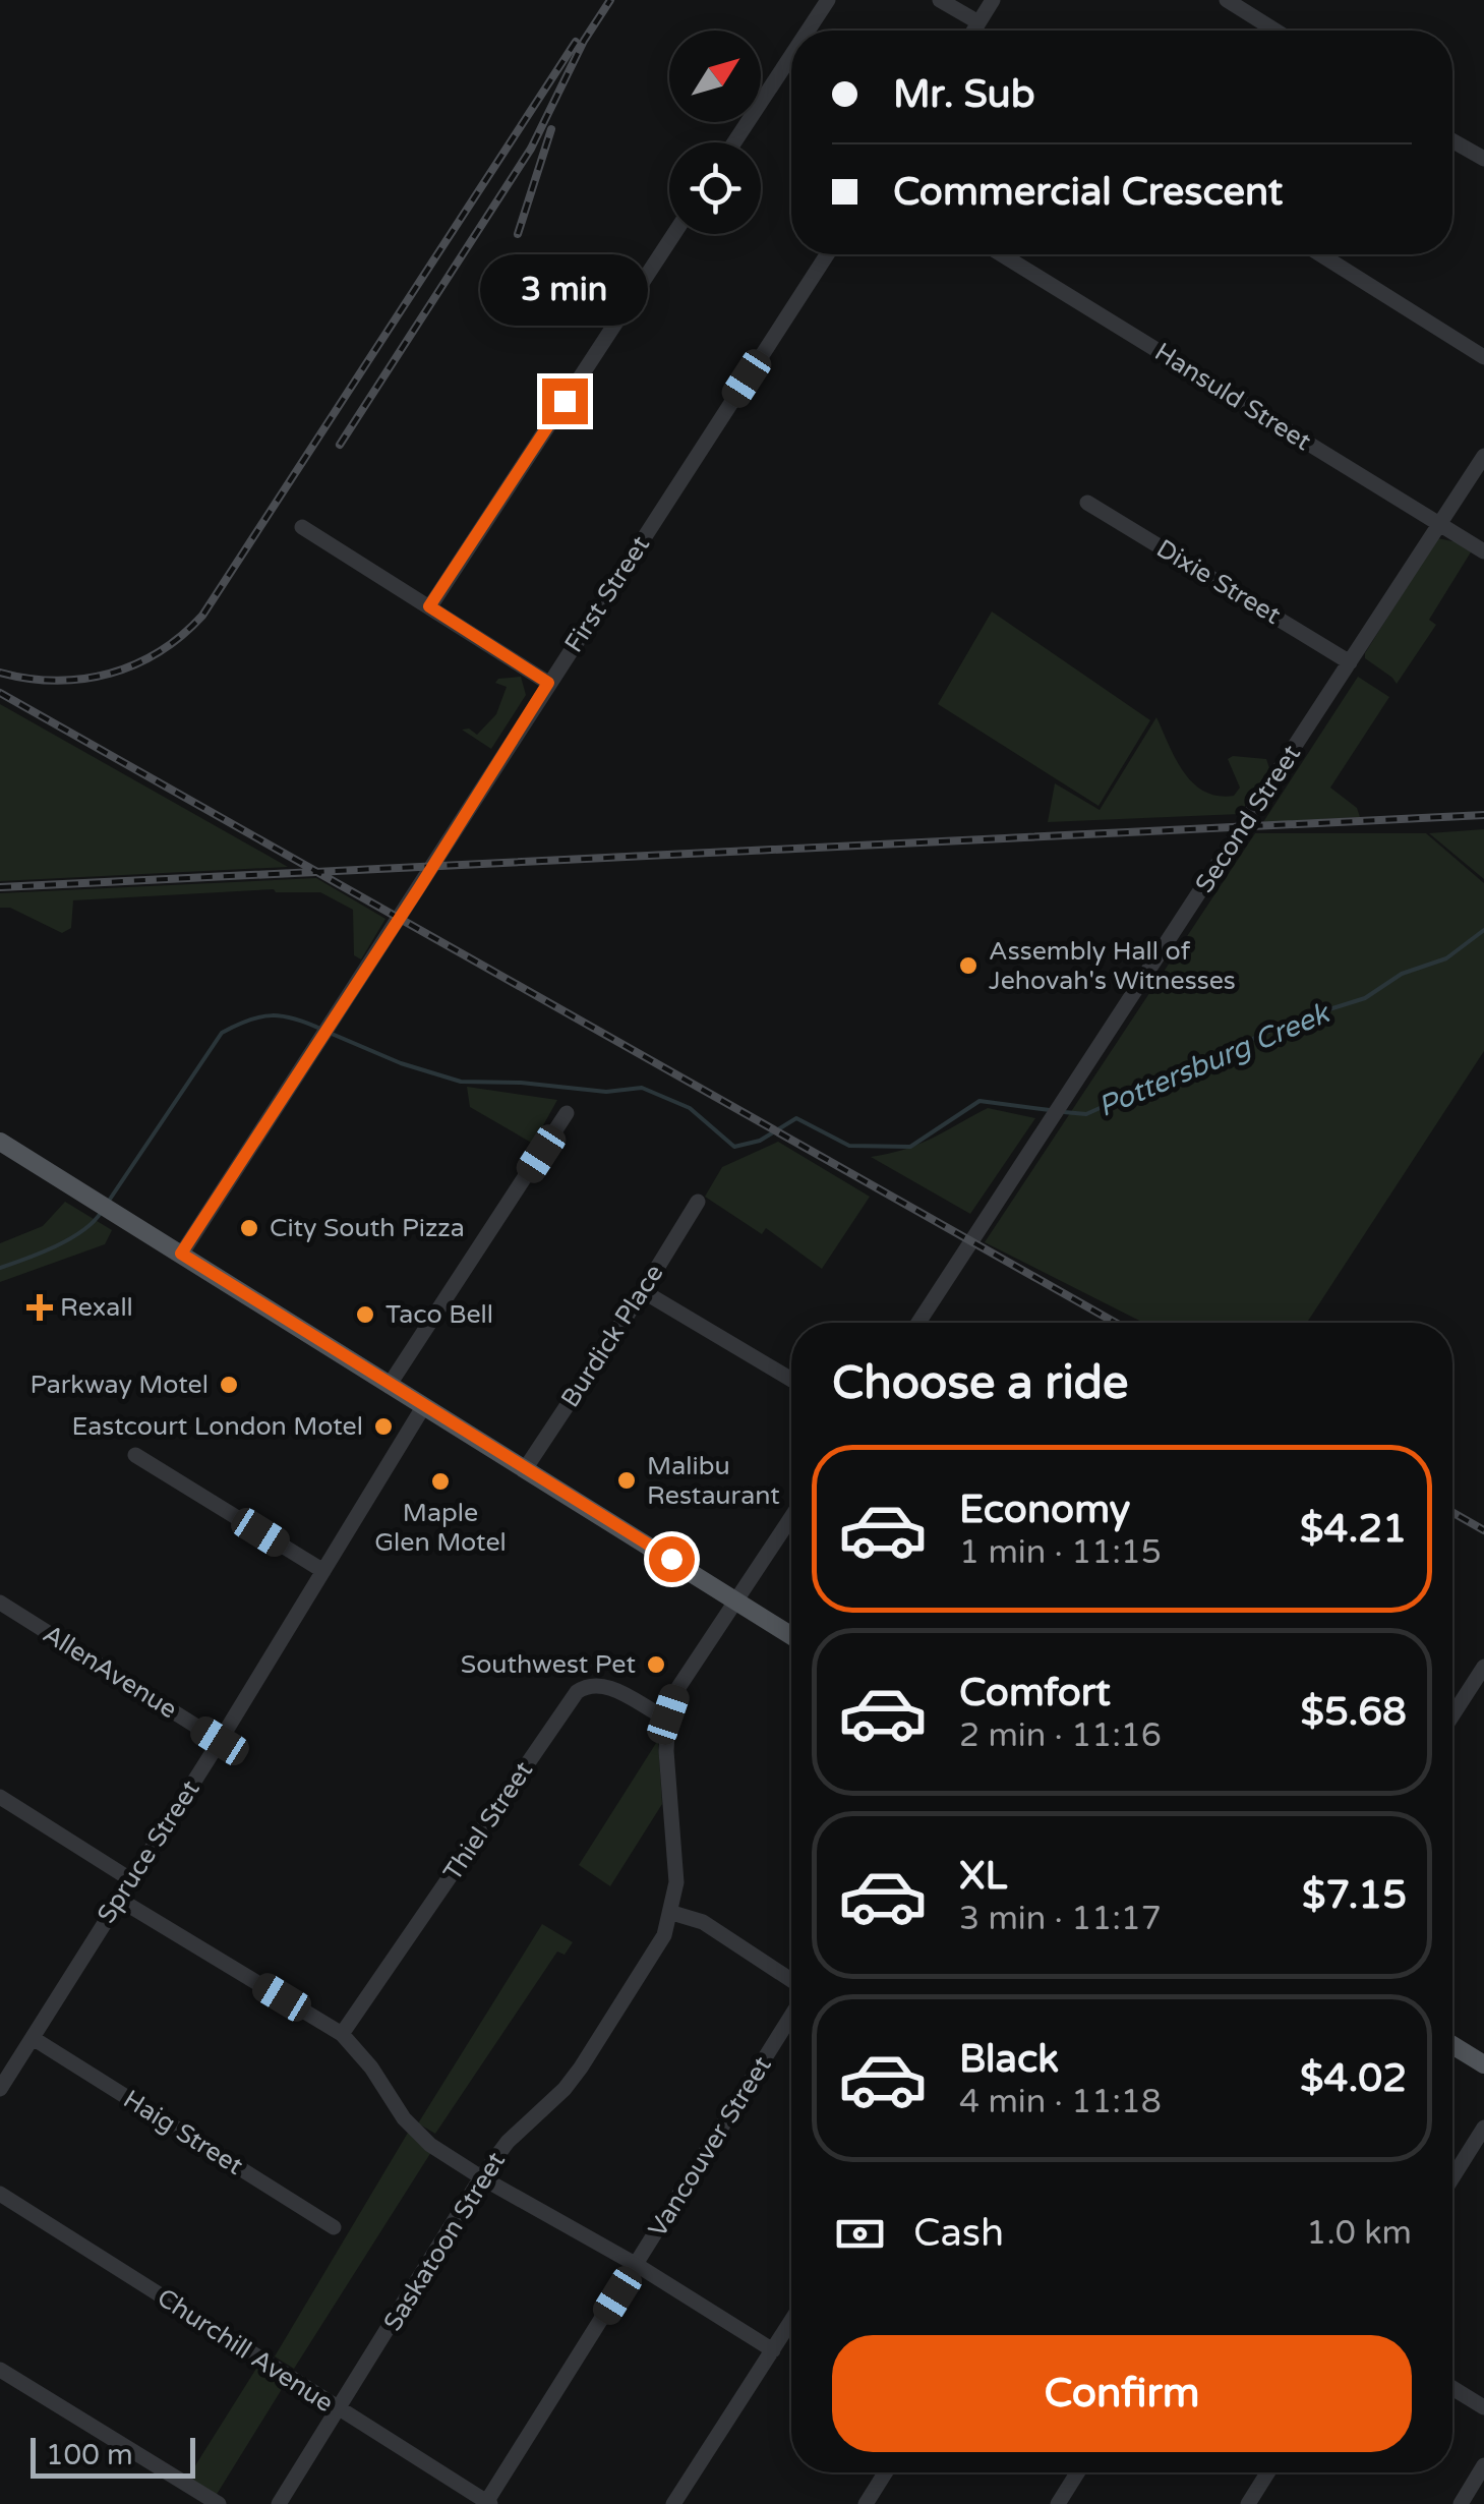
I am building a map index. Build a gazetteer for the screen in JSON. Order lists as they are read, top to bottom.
{
  "streets": {
    "street": [
      "Hansuld Street",
      "Dixie Street",
      "First Street",
      "Second Street",
      "Burdick Place",
      "AllenAvenue",
      "Thiel Street",
      "Spruce Street",
      "Haig Street",
      "Vancouver Street",
      "Saskatoon Street",
      "Churchill Avenue"
    ]
  },
  "crossings": [
    ["Hansuld Street", "Second Street"],
    ["Dixie Street", "Second Street"],
    ["AllenAvenue", "Spruce Street"],
    ["Thiel Street", "Saskatoon Street"],
    ["Spruce Street", "Haig Street"],
    ["Vancouver Street", "Churchill Avenue"],
    ["Saskatoon Street", "Churchill Avenue"]
  ],
  "water": ["Pottersburg Creek"],
  "places": {
    "other": [
      "Assembly Hall of Jehovah's Witnesses",
      "City South Pizza",
      "Taco Bell",
      "Parkway Motel",
      "Eastcourt London Motel",
      "Malibu Restaurant",
      "Maple Glen Motel",
      "Southwest Pet"
    ],
    "health": ["Rexall"]
  },
  "scale_bar": "100 m",
  "north": "top right",
  "page": {
    "banner": ["Mr. Sub", "Commercial Crescent"],
    "bubble": "3 min",
    "heading": "Choose a ride",
    "list": [
      {
        "name": "Economy",
        "note": "1 min · 11:15",
        "value": "$4.21"
      },
      {
        "name": "Comfort",
        "note": "2 min · 11:16",
        "value": "$5.68"
      },
      {
        "name": "XL",
        "note": "3 min · 11:17",
        "value": "$7.15"
      },
      {
        "name": "Black",
        "note": "4 min · 11:18",
        "value": "$4.02"
      }
    ],
    "pay": ["Cash", "1.0 km"],
    "buttons": "Confirm",
    "scale": "100 m"
  }
}
